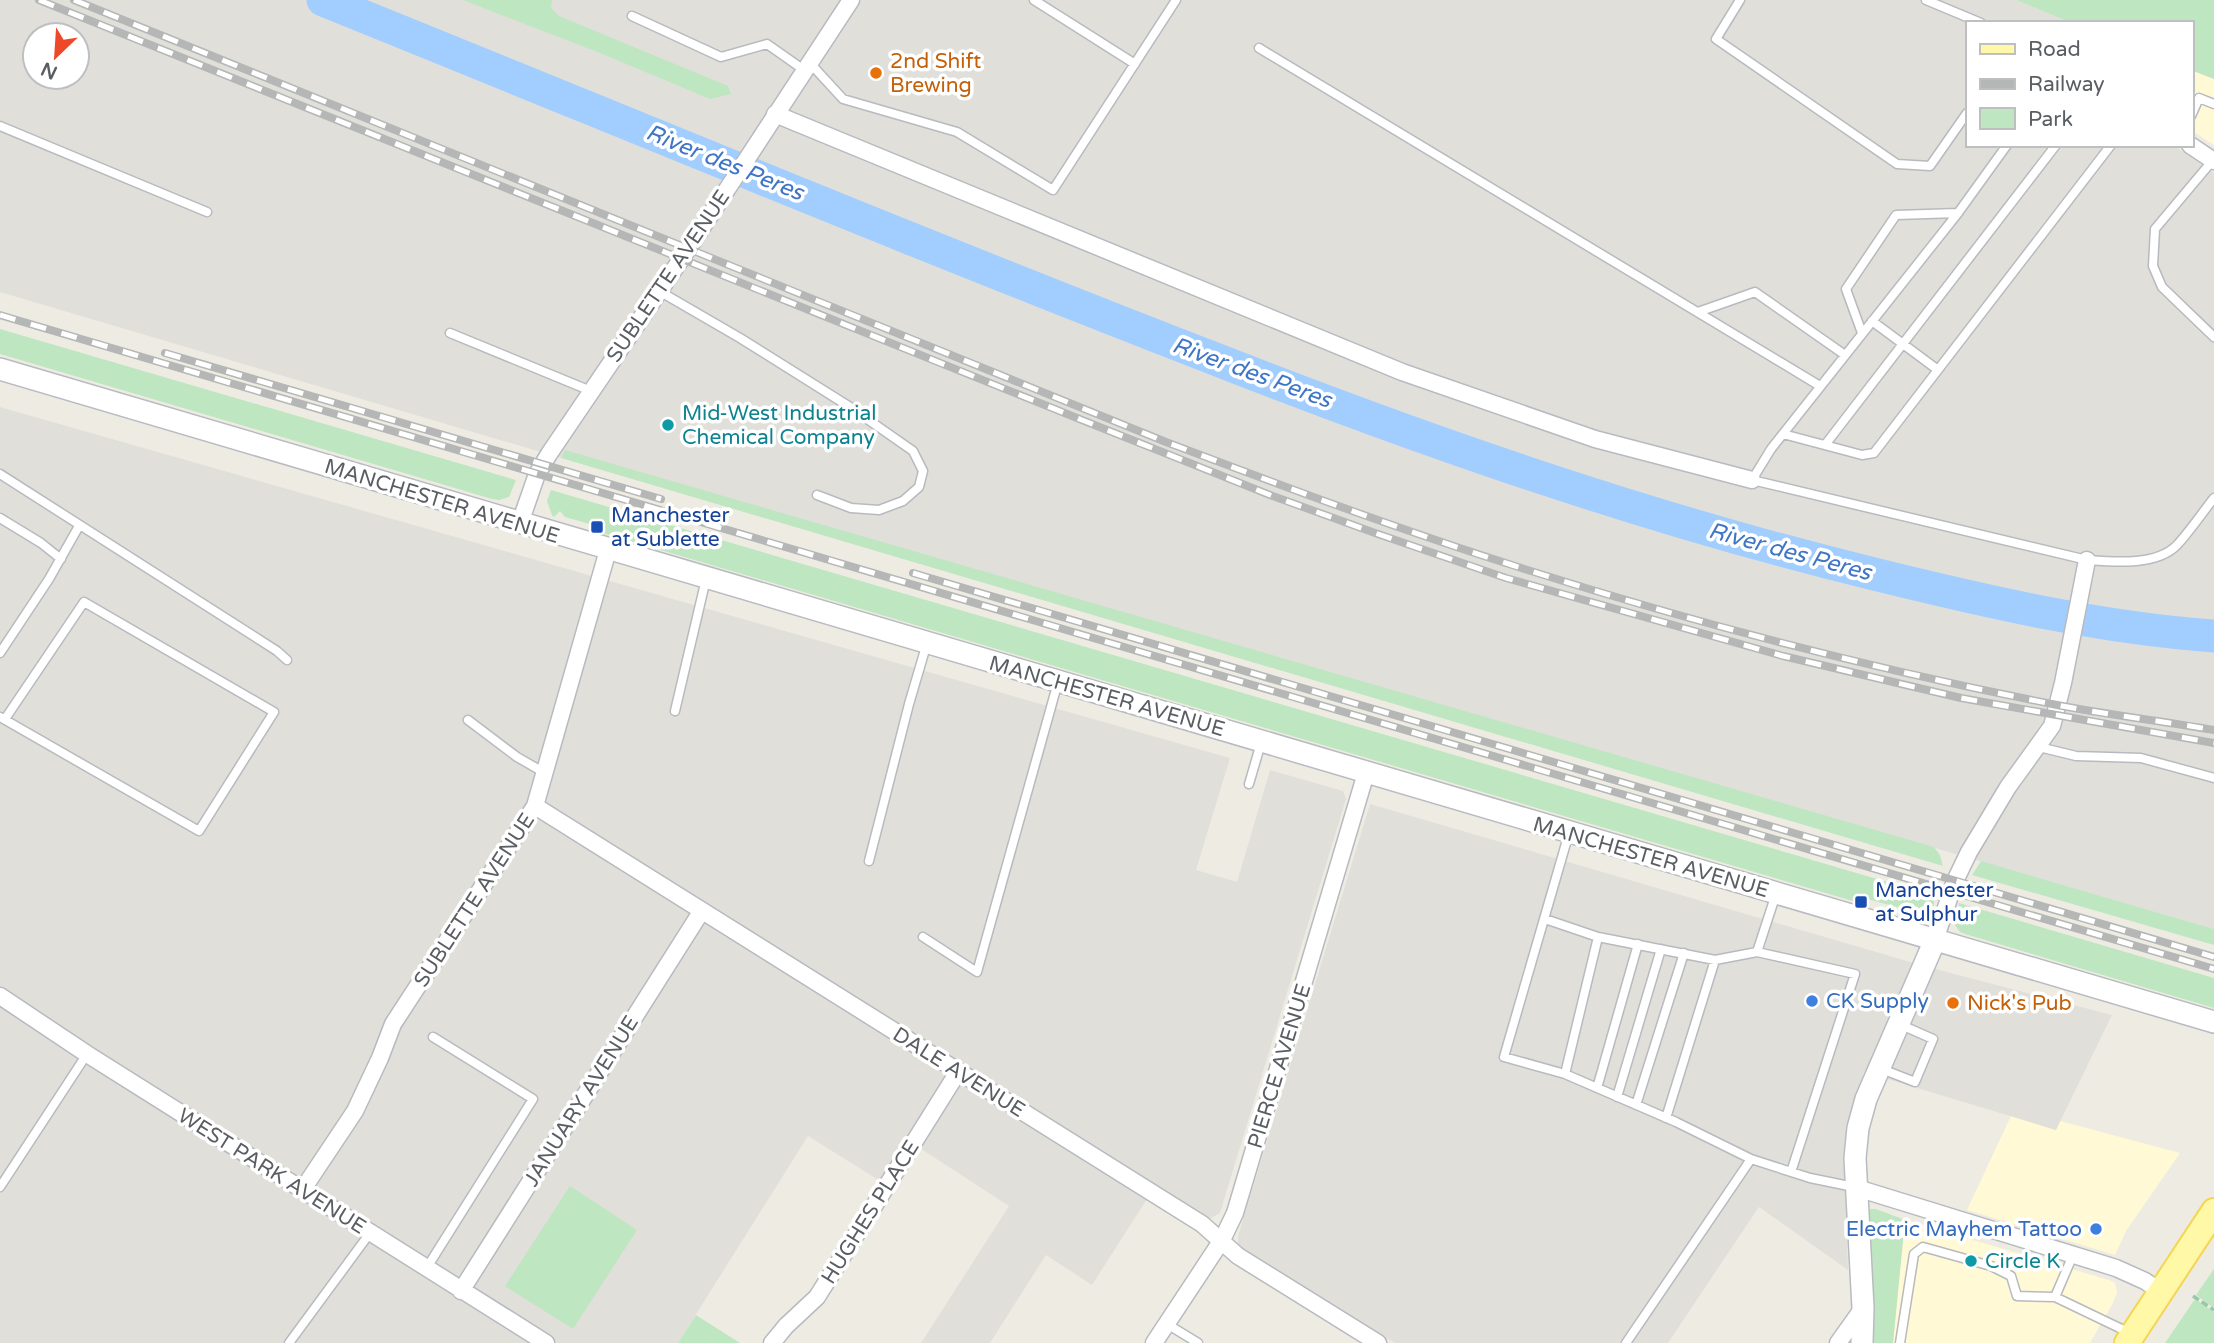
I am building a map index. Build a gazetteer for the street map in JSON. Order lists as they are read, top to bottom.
{
  "streets": {
    "main road": ["MANCHESTER AVENUE"],
    "street": [
      "SUBLETTE AVENUE",
      "PIERCE AVENUE",
      "DALE AVENUE",
      "JANUARY AVENUE",
      "WEST PARK AVENUE",
      "HUGHES PLACE"
    ]
  },
  "crossings": [
    ["SUBLETTE AVENUE", "MANCHESTER AVENUE"],
    ["SUBLETTE AVENUE", "DALE AVENUE"],
    ["SUBLETTE AVENUE", "WEST PARK AVENUE"],
    ["MANCHESTER AVENUE", "PIERCE AVENUE"],
    ["PIERCE AVENUE", "DALE AVENUE"],
    ["DALE AVENUE", "JANUARY AVENUE"],
    ["DALE AVENUE", "HUGHES PLACE"],
    ["JANUARY AVENUE", "WEST PARK AVENUE"]
  ],
  "water": ["River des Peres"],
  "places": {
    "other": [
      "2nd Shift Brewing",
      "Mid-West Industrial Chemical Company",
      "CK Supply",
      "Nick's Pub",
      "Electric Mayhem Tattoo",
      "Circle K"
    ],
    "transit": ["Manchester at Sublette", "Manchester at Sulphur"]
  },
  "legend": ["Road", "Railway", "Park"],
  "north": "bottom left"
}
